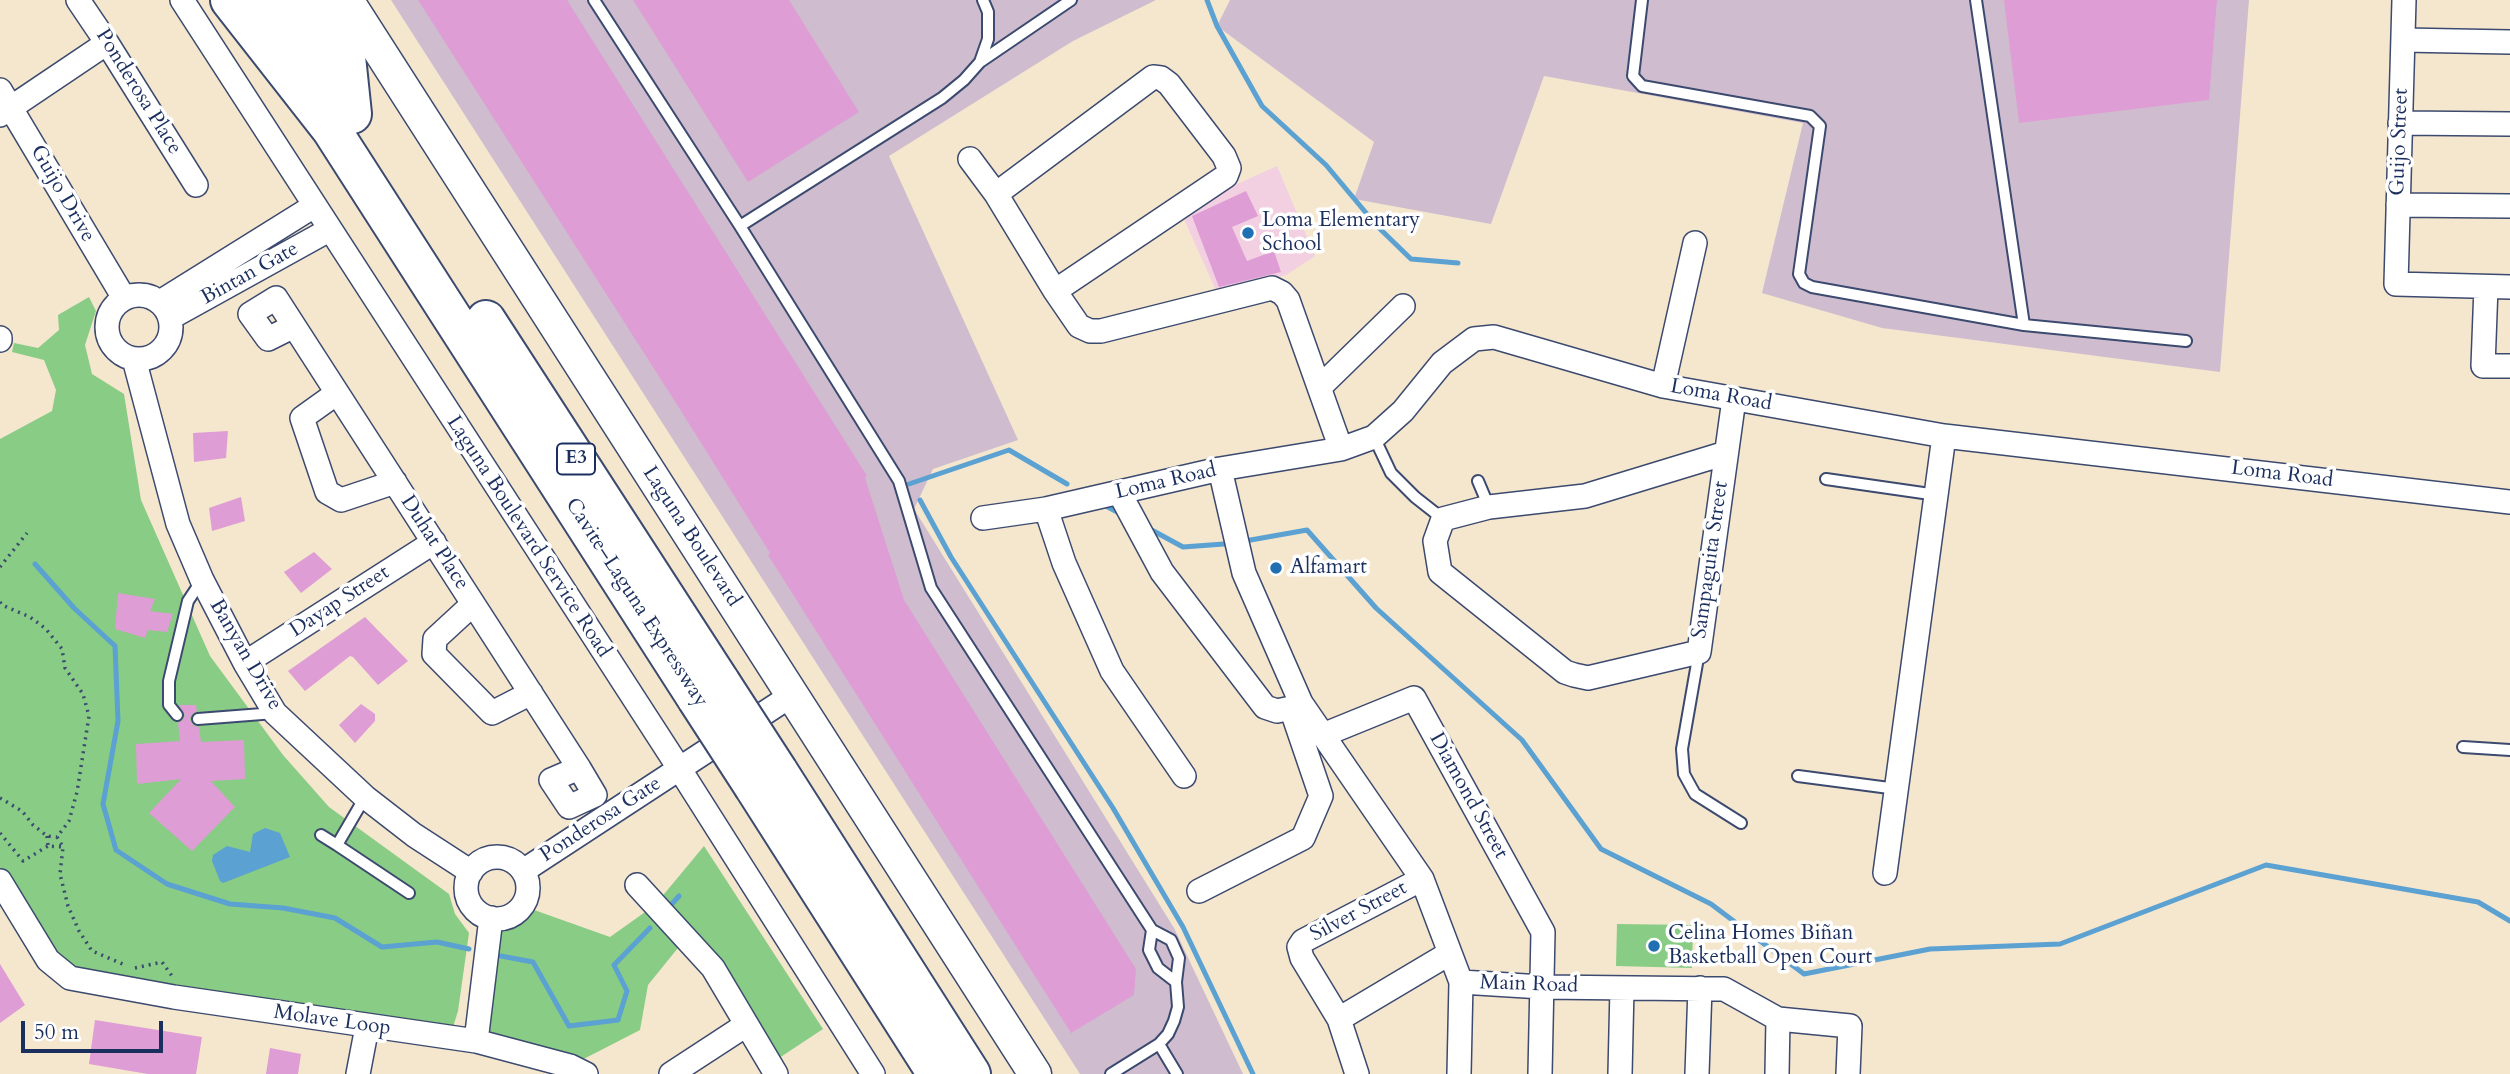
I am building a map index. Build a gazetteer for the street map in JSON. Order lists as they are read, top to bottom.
{
  "streets": {
    "highway": ["E3", "Cavite–Laguna Expressway"],
    "main road": ["Laguna Boulevard"],
    "street": [
      "Ponderosa Place",
      "Guijo Street",
      "Guijo Drive",
      "Bintan Gate",
      "Loma Road",
      "Laguna Boulevard Service Road",
      "Duhat Place",
      "Sampaguita Street",
      "Dayap Street",
      "Banyan Drive",
      "Diamond Street",
      "Ponderosa Gate",
      "Silver Street",
      "Main Road",
      "Molave Loop"
    ]
  },
  "crossings": [
    ["Guijo Drive", "Bintan Gate"],
    ["Guijo Drive", "Banyan Drive"],
    ["Bintan Gate", "Laguna Boulevard Service Road"],
    ["Bintan Gate", "Banyan Drive"],
    ["Loma Road", "Sampaguita Street"],
    ["Laguna Boulevard Service Road", "Ponderosa Gate"],
    ["Laguna Boulevard", "Ponderosa Gate"],
    ["Duhat Place", "Dayap Street"],
    ["Dayap Street", "Banyan Drive"],
    ["Banyan Drive", "Ponderosa Gate"],
    ["Diamond Street", "Main Road"],
    ["Silver Street", "Main Road"]
  ],
  "places": ["Loma Elementary School", "Alfamart", "Celina Homes Biñan Basketball Open Court"],
  "scale_bar": "50 m"
}
